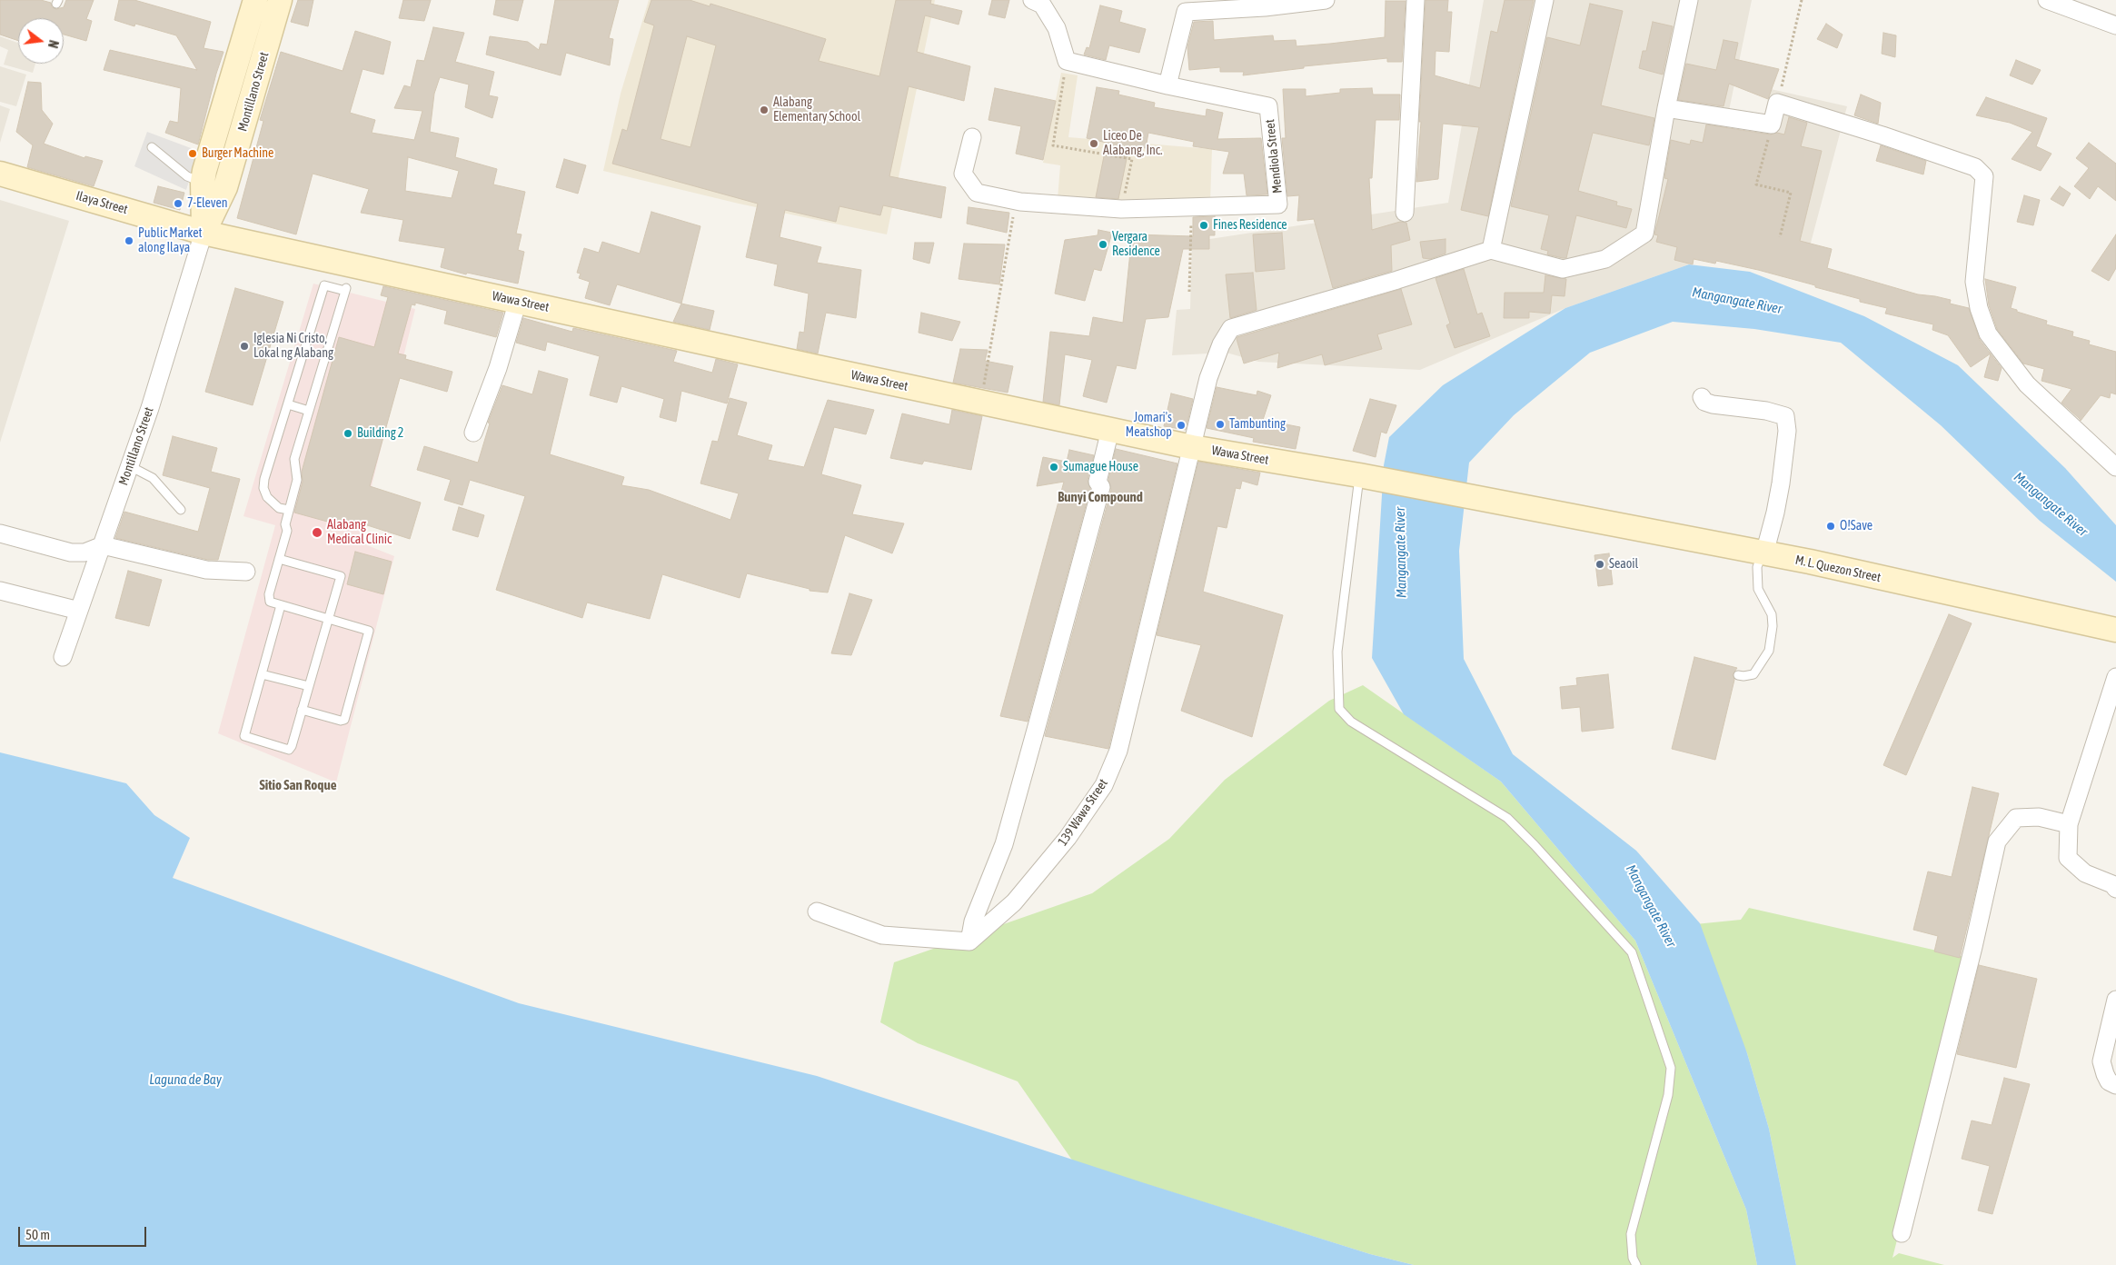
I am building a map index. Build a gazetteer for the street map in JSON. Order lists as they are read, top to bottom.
{
  "streets": {
    "main road": [
      "Montillano Street",
      "Ilaya Street",
      "Wawa Street",
      "M. L. Quezon Street"
    ],
    "street": ["Mendiola Street", "139 Wawa Street"]
  },
  "crossings": [
    ["Montillano Street", "Ilaya Street"],
    ["Montillano Street", "Wawa Street"],
    ["Ilaya Street", "Wawa Street"],
    ["Wawa Street", "M. L. Quezon Street"],
    ["Wawa Street", "139 Wawa Street"]
  ],
  "districts": ["Bunyi Compound", "Sitio San Roque"],
  "water": ["Mangangate River", "Laguna de Bay"],
  "places": [
    "Alabang Elementary School",
    "Liceo De Alabang, Inc.",
    "Burger Machine",
    "7-Eleven",
    "Fines Residence",
    "Public Market along Ilaya",
    "Vergara Residence",
    "Iglesia Ni Cristo, Lokal ng Alabang",
    "Tambunting",
    "Jomari's Meatshop",
    "Building 2",
    "Sumague House",
    "O!Save",
    "Alabang Medical Clinic",
    "Seaoil"
  ],
  "scale_bar": "50 m",
  "north": "right"
}
